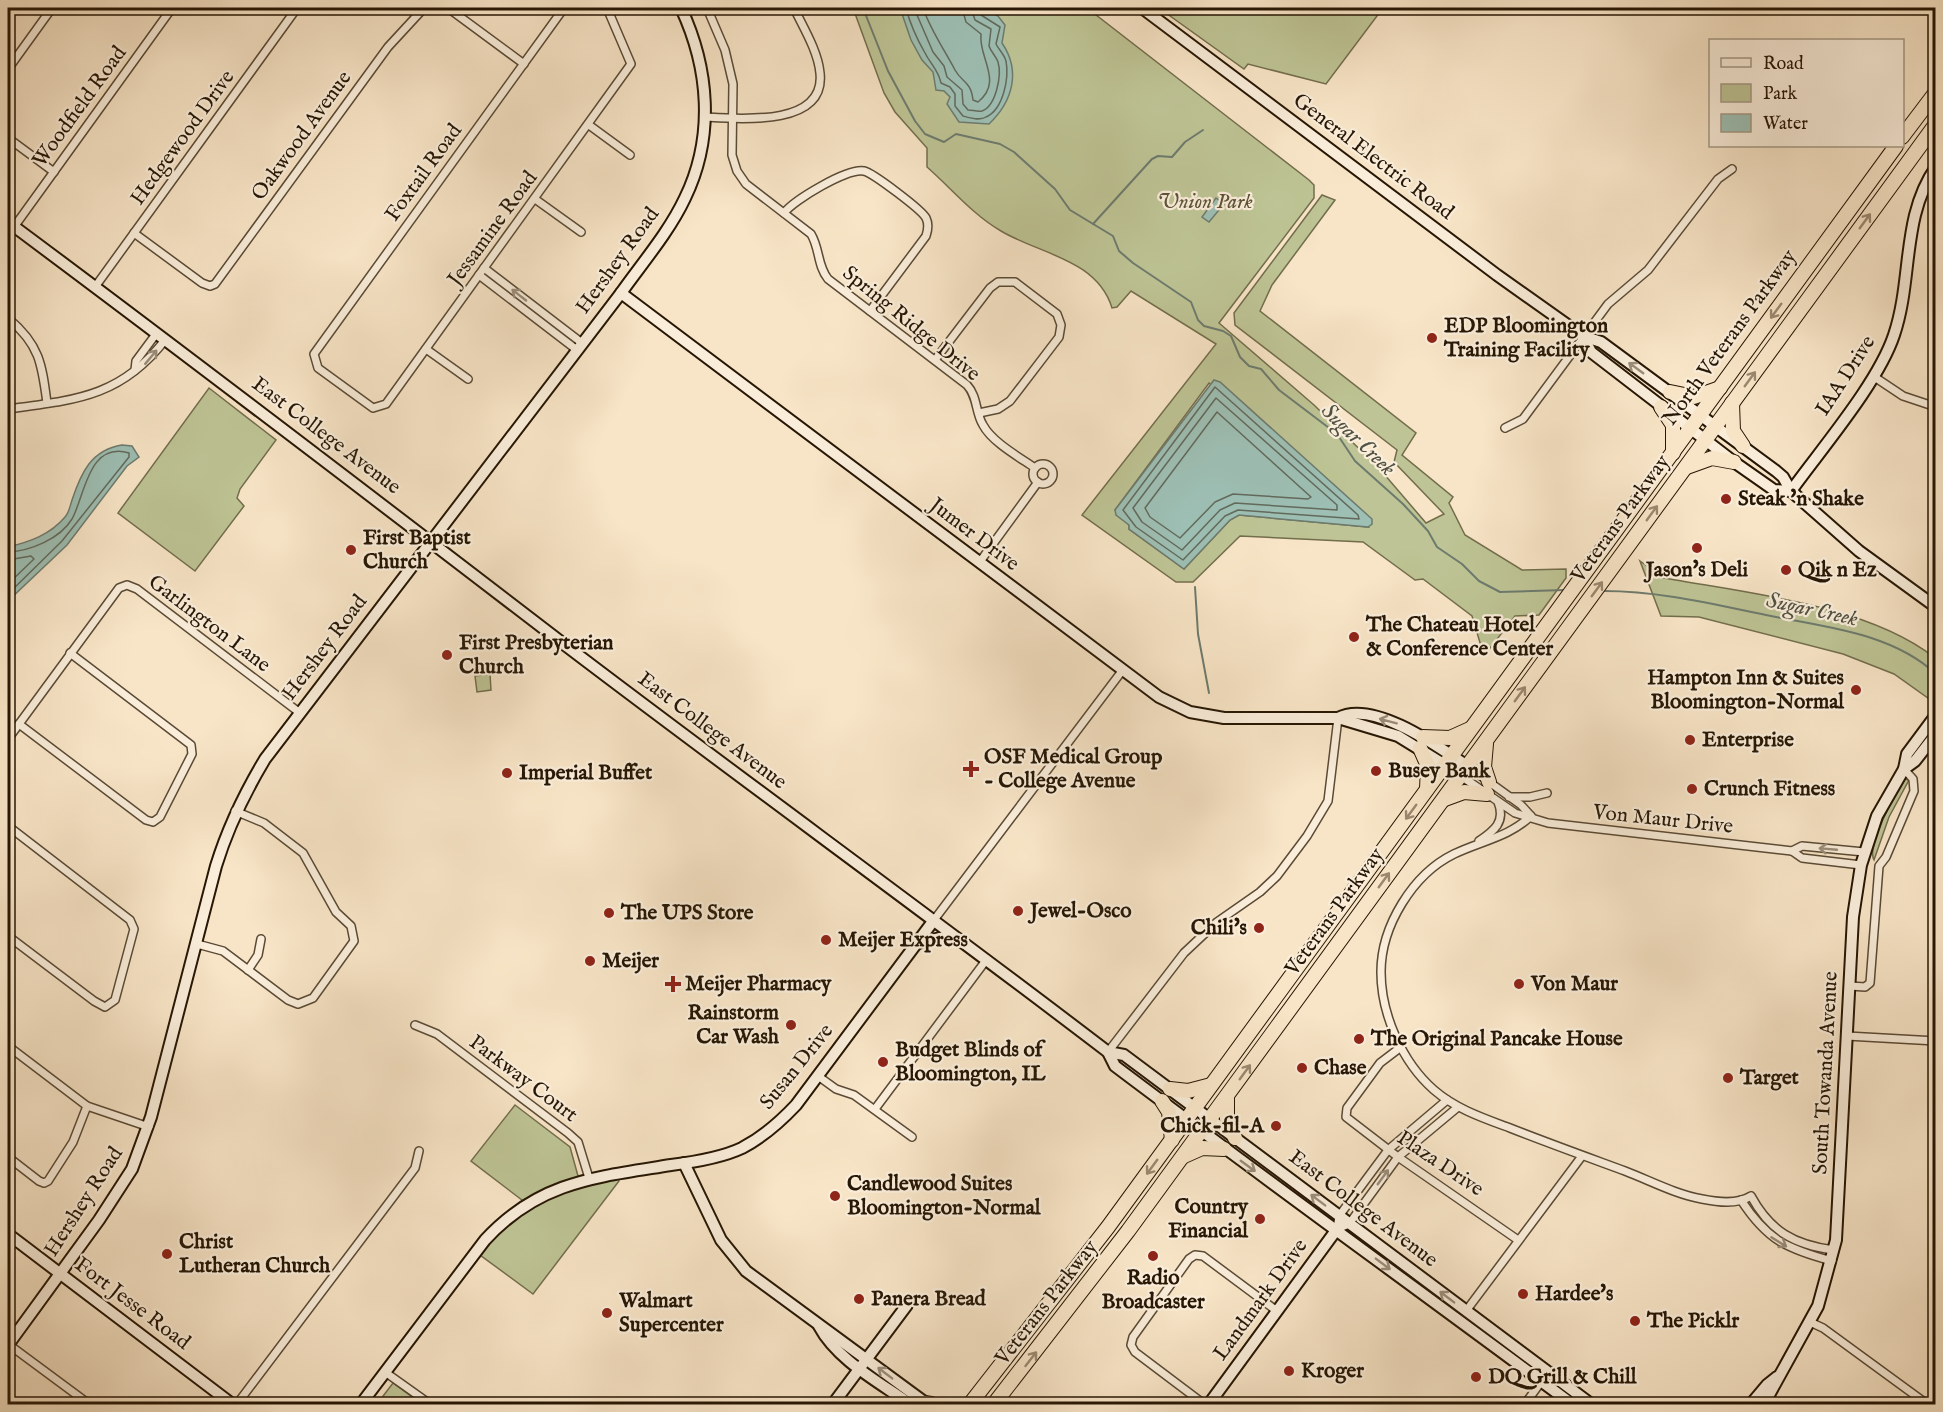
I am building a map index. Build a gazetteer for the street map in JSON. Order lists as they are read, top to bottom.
{
  "streets": {
    "highway": ["North Veterans Parkway", "Veterans Parkway"],
    "main road": [
      "General Electric Road",
      "Hershey Road",
      "IAA Drive",
      "East College Avenue",
      "Jumer Drive",
      "Susan Drive",
      "South Towanda Avenue",
      "Landmark Drive",
      "Fort Jesse Road"
    ],
    "street": [
      "Woodfield Road",
      "Oakwood Avenue",
      "Hedgewood Drive",
      "Foxtail Road",
      "Jessamine Road",
      "Spring Ridge Drive",
      "Garlington Lane",
      "Von Maur Drive",
      "Parkway Court",
      "Plaza Drive"
    ]
  },
  "crossings": [
    ["Woodfield Road", "East College Avenue"],
    ["Oakwood Avenue", "Hedgewood Drive"],
    ["Hedgewood Drive", "East College Avenue"],
    ["General Electric Road", "North Veterans Parkway"],
    ["General Electric Road", "IAA Drive"],
    ["General Electric Road", "Veterans Parkway"],
    ["Foxtail Road", "Jessamine Road"],
    ["Hershey Road", "East College Avenue"],
    ["Hershey Road", "Jumer Drive"],
    ["Hershey Road", "Garlington Lane"],
    ["Hershey Road", "Fort Jesse Road"],
    ["North Veterans Parkway", "East College Avenue"],
    ["North Veterans Parkway", "Veterans Parkway"],
    ["North Veterans Parkway", "Jumer Drive"],
    ["East College Avenue", "Veterans Parkway"],
    ["East College Avenue", "Susan Drive"],
    ["East College Avenue", "Landmark Drive"],
    ["Veterans Parkway", "Jumer Drive"],
    ["Veterans Parkway", "Von Maur Drive"],
    ["Jumer Drive", "Von Maur Drive"],
    ["Jumer Drive", "Susan Drive"],
    ["Von Maur Drive", "South Towanda Avenue"],
    ["Susan Drive", "Parkway Court"]
  ],
  "water": ["Sugar Creek"],
  "parks": ["Union Park"],
  "places": {
    "other": [
      "EDP Bloomington Training Facility",
      "Steak 'n Shake",
      "Jason's Deli",
      "First Baptist Church",
      "Qik n Ez",
      "The Chateau Hotel & Conference Center",
      "First Presbyterian Church",
      "Hampton Inn & Suites Bloomington-Normal",
      "Enterprise",
      "Busey Bank",
      "Imperial Buffet",
      "Crunch Fitness",
      "Jewel-Osco",
      "The UPS Store",
      "Chili's",
      "Meijer Express",
      "Meijer",
      "Von Maur",
      "Rainstorm Car Wash",
      "The Original Pancake House",
      "Budget Blinds of Bloomington, IL",
      "Chase",
      "Target",
      "Chick-fil-A",
      "Candlewood Suites Bloomington-Normal",
      "Country Financial",
      "Christ Lutheran Church",
      "Radio Broadcaster",
      "Hardee's",
      "Panera Bread",
      "Walmart Supercenter",
      "The Picklr",
      "Kroger",
      "DQ Grill & Chill"
    ],
    "health": ["OSF Medical Group - College Avenue", "Meijer Pharmacy"]
  },
  "legend": ["Road", "Park", "Water"]
}
